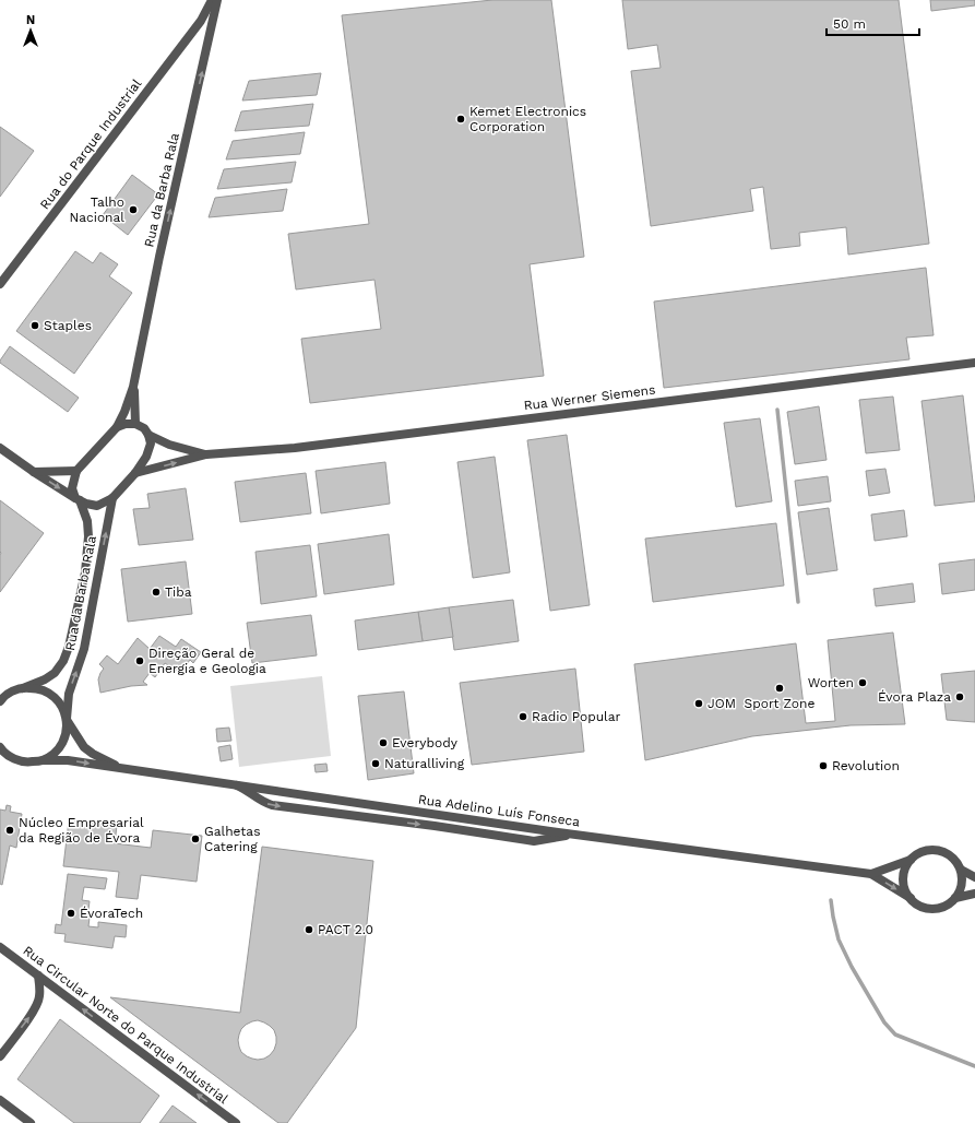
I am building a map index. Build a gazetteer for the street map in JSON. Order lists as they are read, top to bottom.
{
  "streets": {
    "street": [
      "Rua do Parque Industrial",
      "Rua da Barba Rala",
      "Rua Werner Siemens",
      "Rua Adelino Luís Fonseca",
      "Rua Circular Norte do Parque Industrial"
    ]
  },
  "crossings": [
    ["Rua da Barba Rala", "Rua Werner Siemens"],
    ["Rua da Barba Rala", "Rua Adelino Luís Fonseca"]
  ],
  "one_way": ["Rua Circular Norte do Parque Industrial"],
  "places": [
    "Kemet Electronics Corporation",
    "Talho Nacional",
    "Staples",
    "Tiba",
    "Direção Geral de Energia e Geologia",
    "Worten",
    "Sport Zone",
    "Évora Plaza",
    "JOM",
    "Radio Popular",
    "Everybody",
    "Naturalliving",
    "Revolution",
    "Núcleo Empresarial da Região de Évora",
    "Galhetas Catering",
    "ÉvoraTech",
    "PACT 2.0"
  ],
  "scale_bar": "50 m",
  "north": "top"
}
